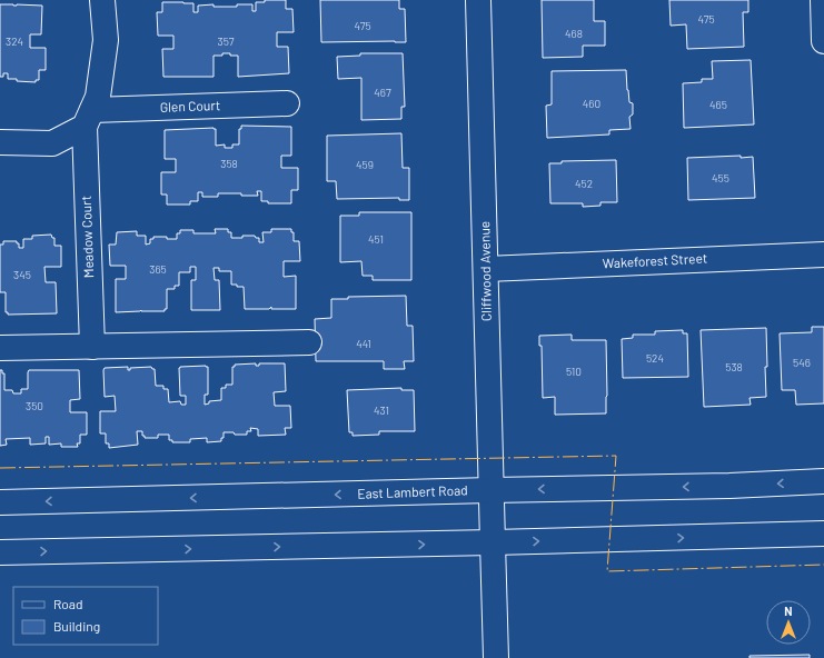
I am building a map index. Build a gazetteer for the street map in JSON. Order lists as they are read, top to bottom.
{
  "streets": {
    "street": [
      "Glen Court",
      "Meadow Court",
      "Wakeforest Street",
      "Cliffwood Avenue",
      "East Lambert Road"
    ]
  },
  "crossings": [
    ["Glen Court", "Meadow Court"],
    ["Wakeforest Street", "Cliffwood Avenue"],
    ["Cliffwood Avenue", "East Lambert Road"]
  ],
  "house_numbers": [
    "475",
    "475",
    "468",
    "324",
    "357",
    "467",
    "460",
    "465",
    "358",
    "459",
    "455",
    "452",
    "451",
    "365",
    "345",
    "441",
    "524",
    "546",
    "538",
    "510",
    "350",
    "431"
  ],
  "legend": ["Road", "Building"],
  "north": "top"
}
